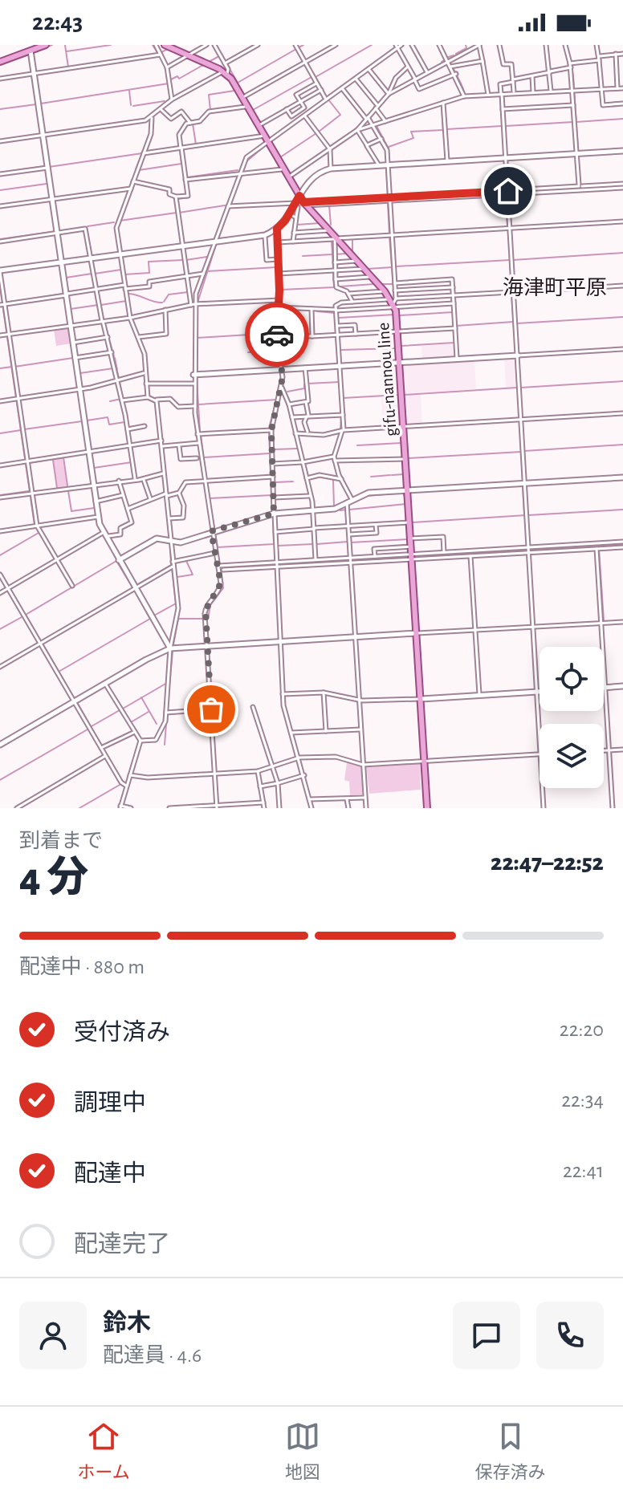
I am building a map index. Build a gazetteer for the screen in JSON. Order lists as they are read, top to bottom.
{
  "streets": {
    "main road": ["gifu-nannou line"]
  },
  "districts": ["海津町平原"],
  "page": {
    "status": "22:43",
    "heading": ["4 分", "到着まで", "22:47–22:52"],
    "panel": ["鈴木", "配達員 · 4.6"],
    "bar": "配達中 · 880 m",
    "list": [
      ["受付済み", "22:20"],
      ["調理中", "22:34"],
      ["配達中", "22:41"],
      "配達完了"
    ],
    "tabs": ["ホーム", "地図", "保存済み"]
  }
}
